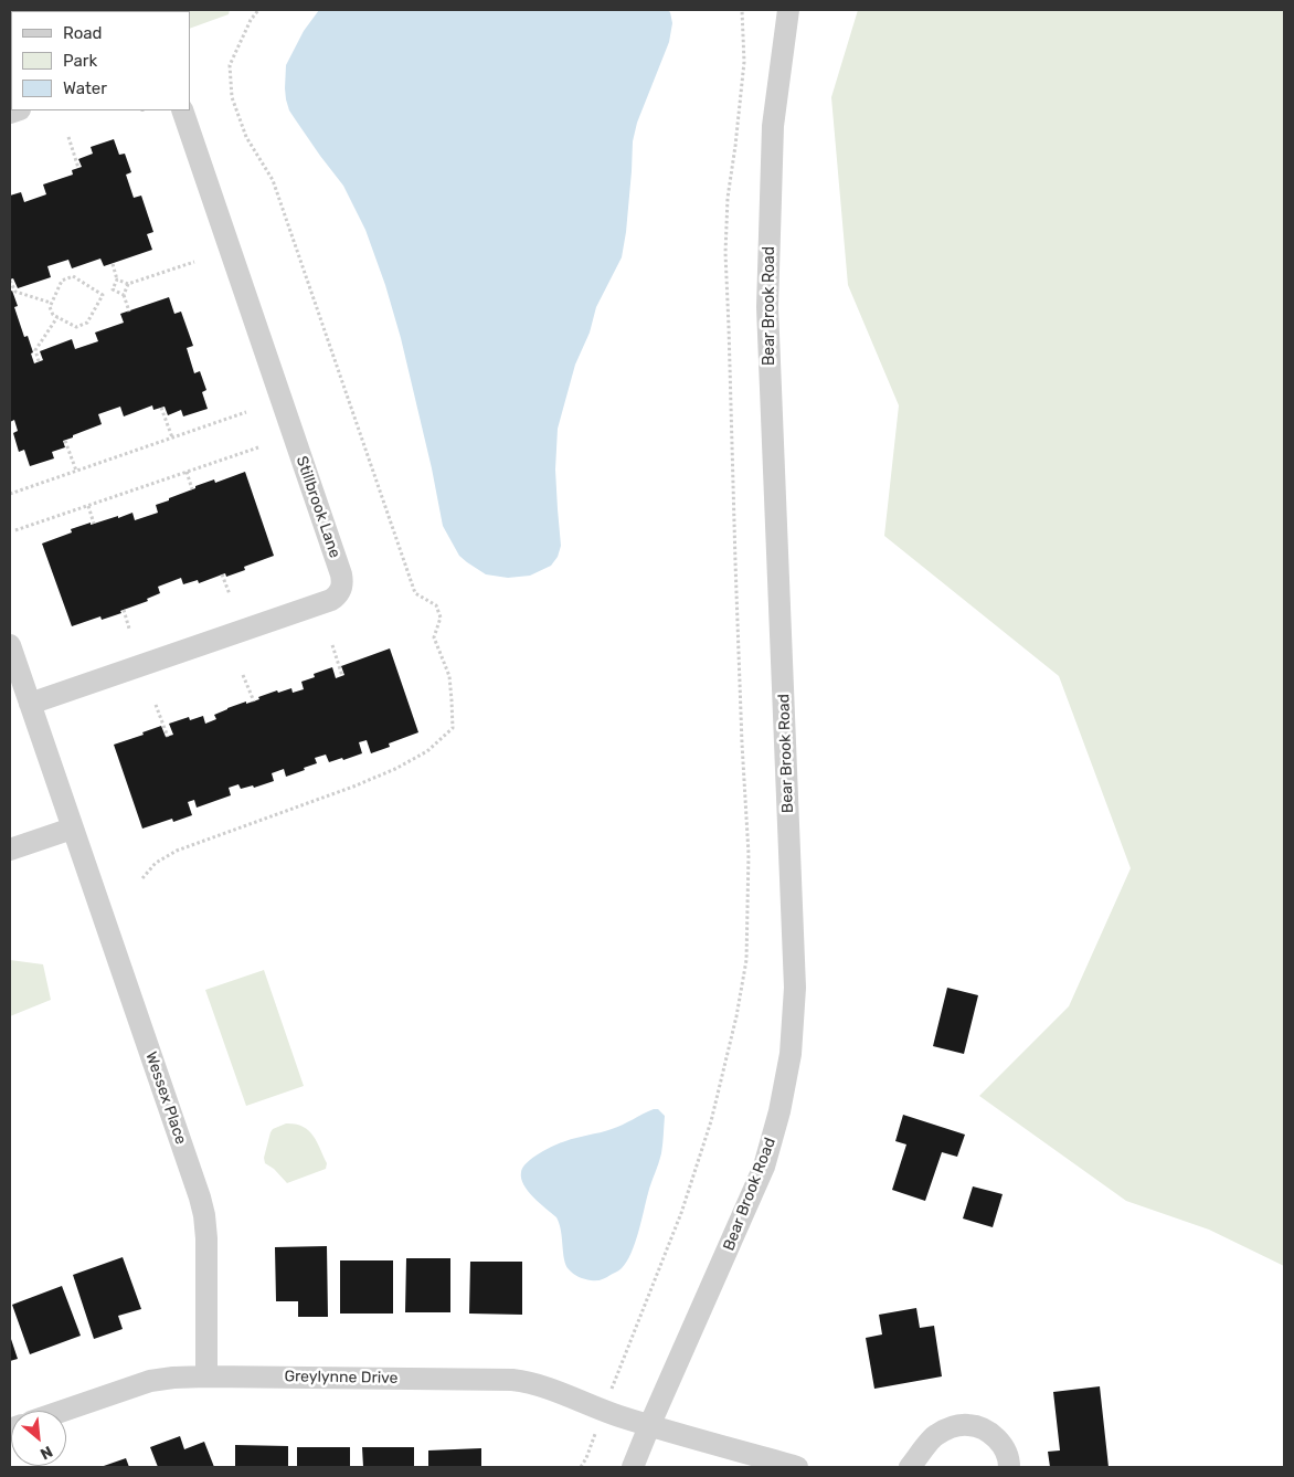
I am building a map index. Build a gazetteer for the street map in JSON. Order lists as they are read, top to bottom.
{
  "streets": {
    "street": [
      "Bear Brook Road",
      "Stillbrook Lane",
      "Wessex Place",
      "Greylynne Drive"
    ]
  },
  "crossings": [
    ["Bear Brook Road", "Greylynne Drive"],
    ["Stillbrook Lane", "Wessex Place"],
    ["Wessex Place", "Greylynne Drive"]
  ],
  "legend": ["Road", "Park", "Water"],
  "north": "bottom right"
}
